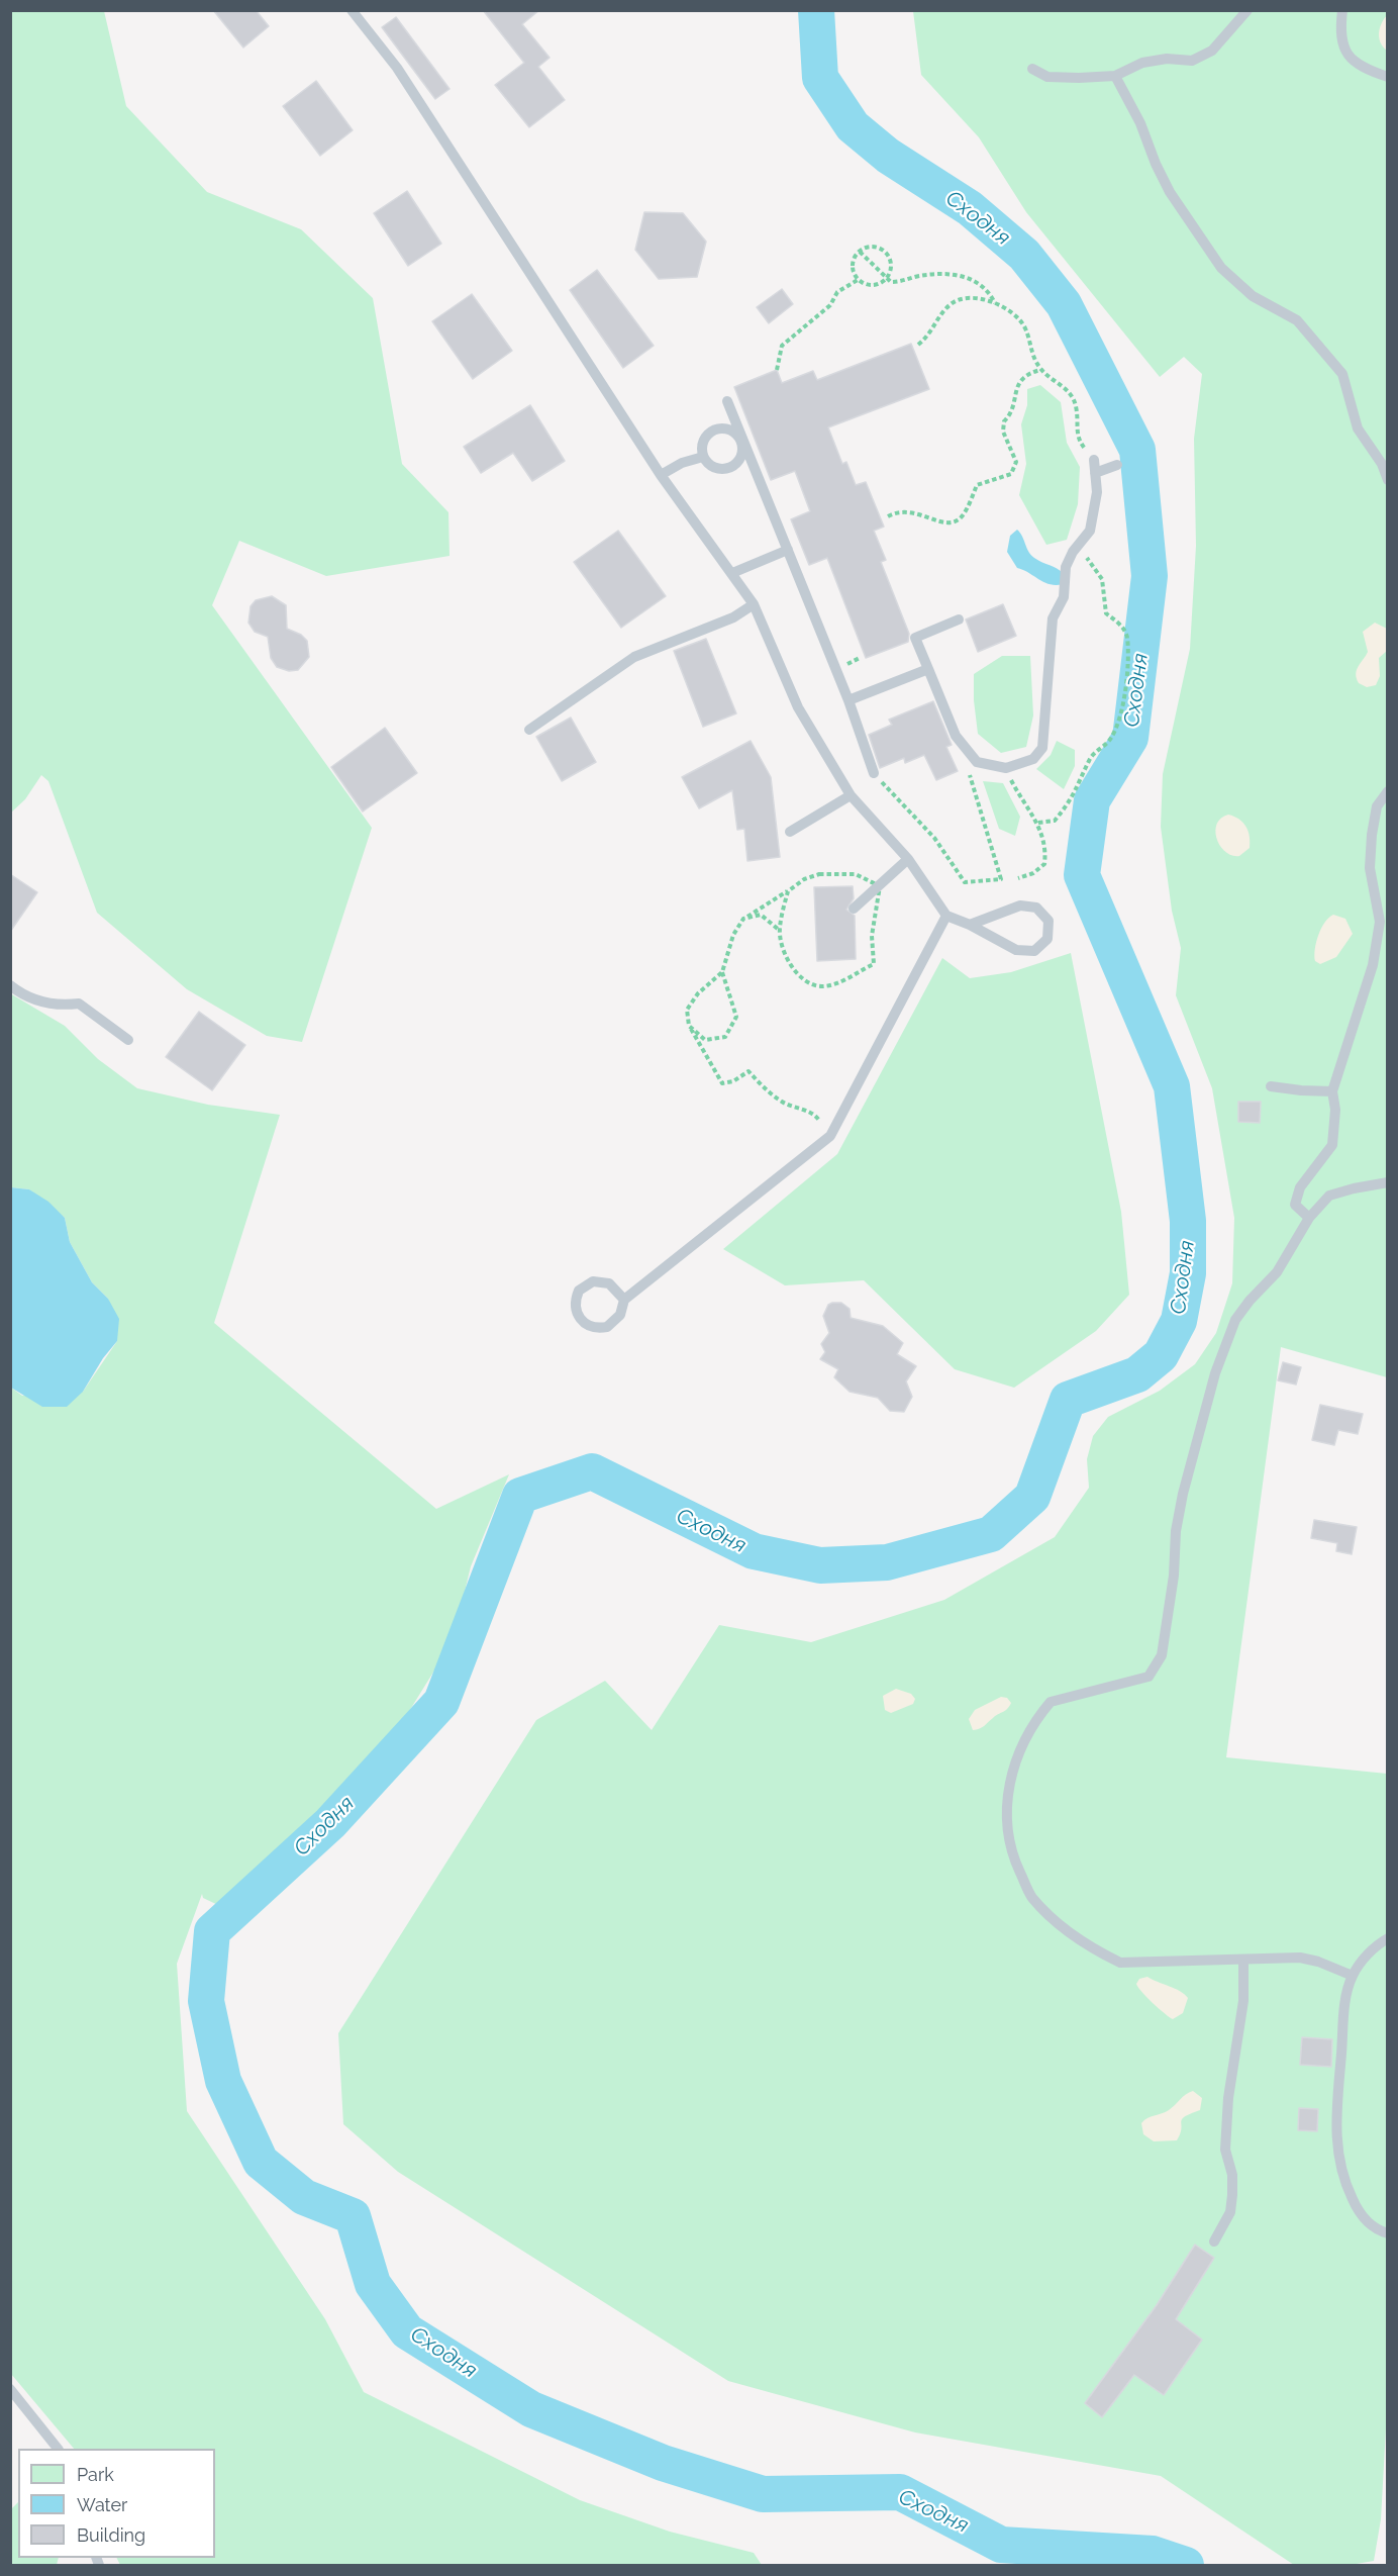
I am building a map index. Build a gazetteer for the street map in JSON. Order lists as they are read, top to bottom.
{
  "water": ["Сходня"],
  "legend": ["Park", "Water", "Building"]
}
